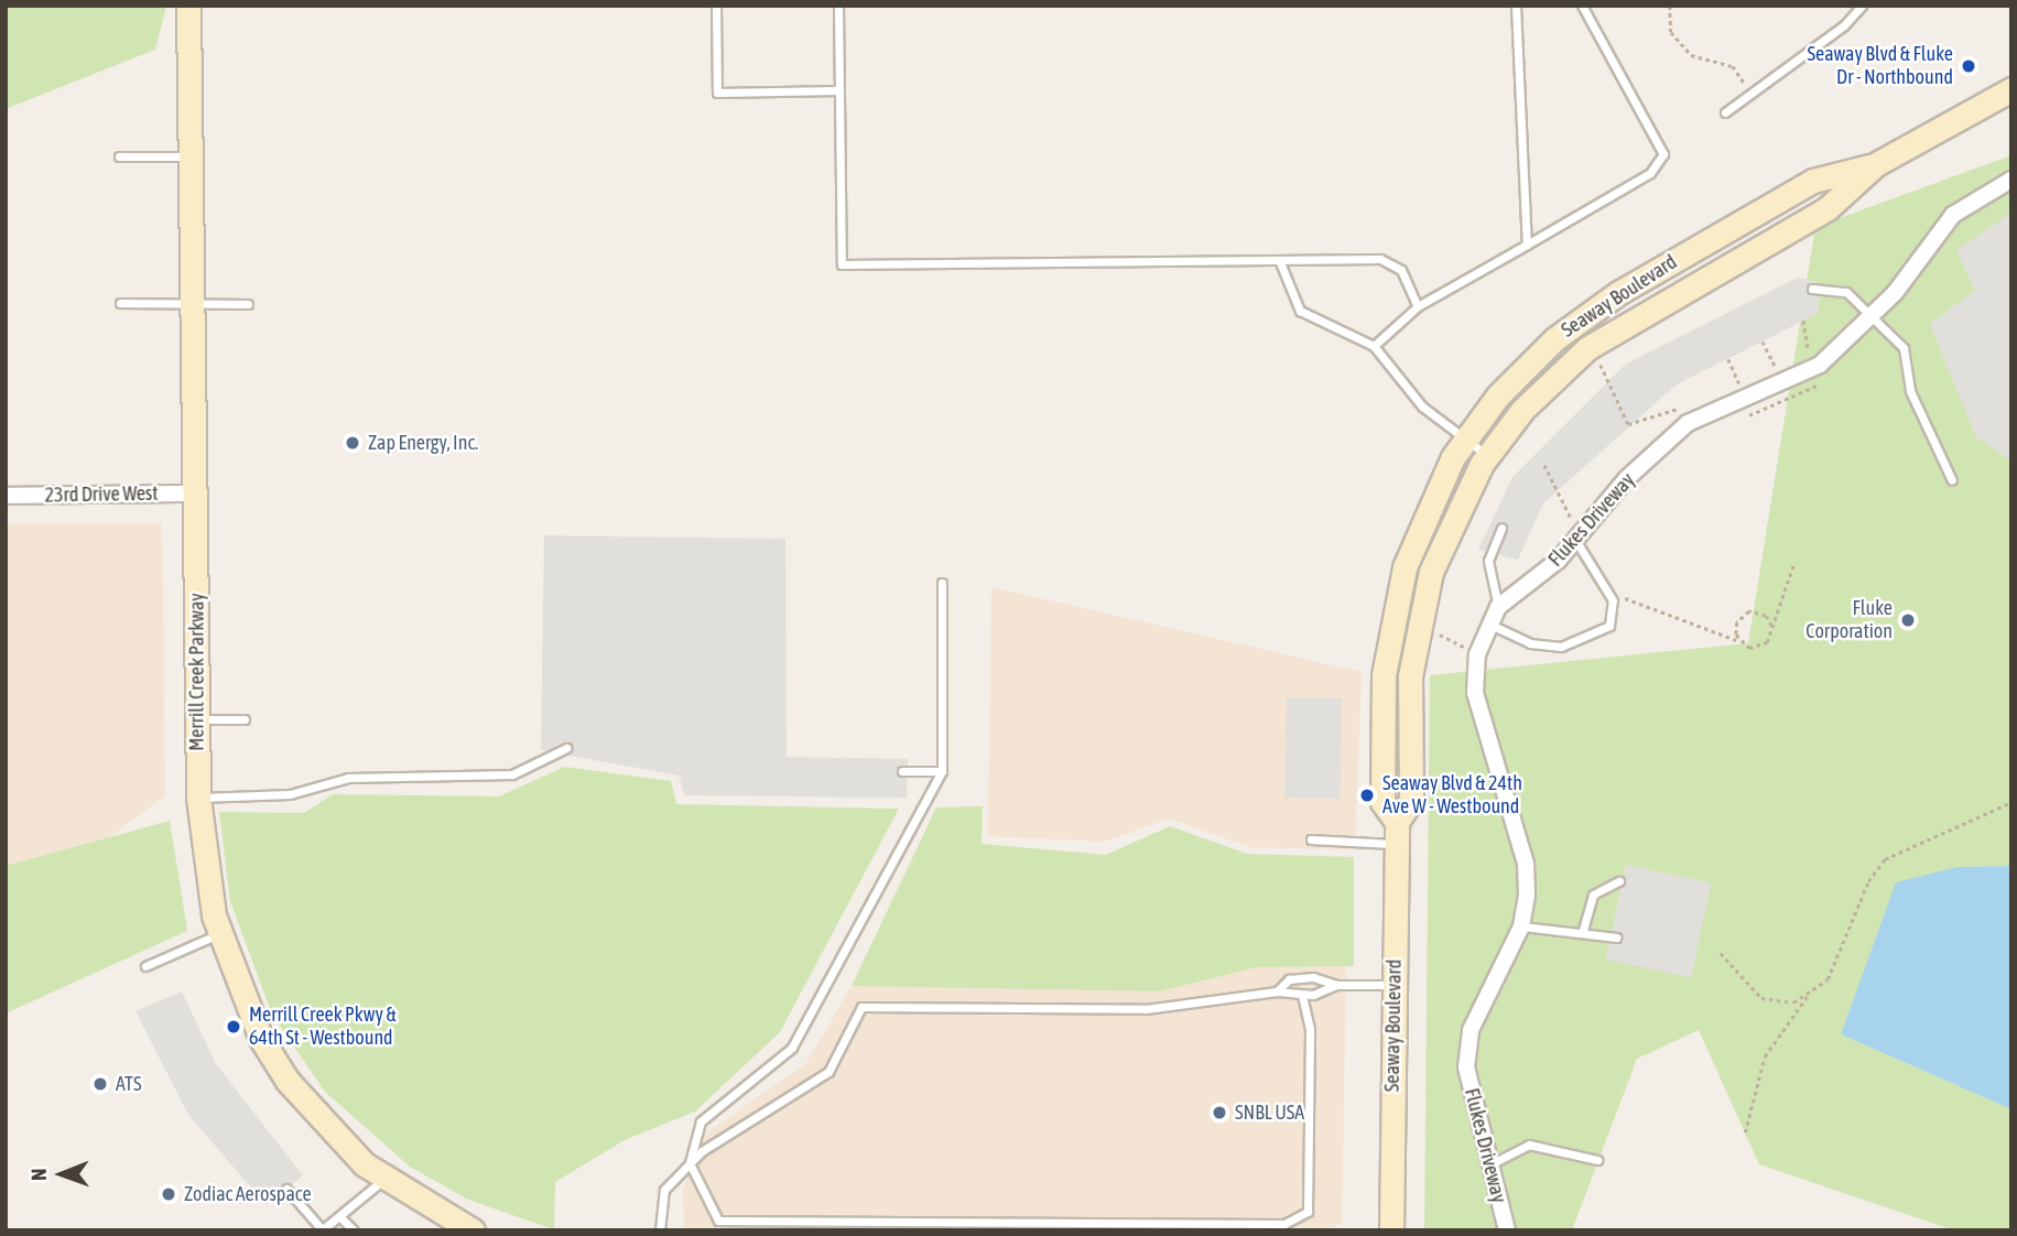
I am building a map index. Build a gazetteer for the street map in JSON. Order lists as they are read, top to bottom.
{
  "streets": {
    "street": [
      "Seaway Boulevard",
      "23rd Drive West",
      "Flukes Driveway",
      "Merrill Creek Parkway"
    ]
  },
  "crossings": [
    ["23rd Drive West", "Merrill Creek Parkway"]
  ],
  "places": [
    "Seaway Blvd & Fluke Dr - Northbound",
    "Zap Energy, Inc.",
    "Fluke Corporation",
    "Seaway Blvd & 24th Ave W - Westbound",
    "Merrill Creek Pkwy & 64th St - Westbound",
    "ATS",
    "SNBL USA",
    "Zodiac Aerospace"
  ],
  "north": "left"
}
